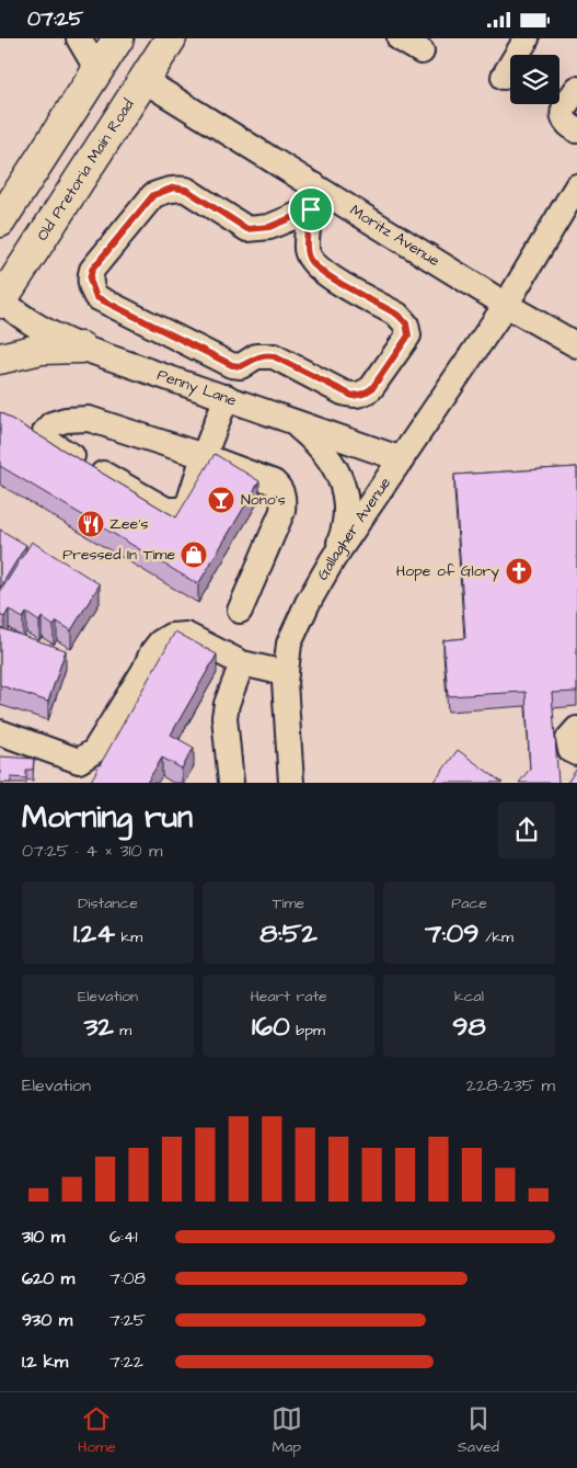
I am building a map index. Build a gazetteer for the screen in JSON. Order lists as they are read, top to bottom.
{
  "streets": {
    "main road": ["Old Pretoria Main Road"],
    "street": ["Moritz Avenue", "Penny Lane", "Gallagher Avenue"]
  },
  "crossings": [
    ["Old Pretoria Main Road", "Moritz Avenue"],
    ["Old Pretoria Main Road", "Penny Lane"],
    ["Moritz Avenue", "Gallagher Avenue"],
    ["Penny Lane", "Gallagher Avenue"]
  ],
  "places": {
    "bar": ["Nono's"],
    "restaurant": ["Zee's"],
    "shop": ["Pressed In Time"],
    "church": ["Hope of Glory"]
  },
  "page": {
    "status": "07:25",
    "heading": ["Morning run", "07:25 · 4 × 310 m"],
    "stats": [
      ["Distance", "1.24 km"],
      ["Time", "8:52"],
      ["Pace", "7:09 /km"],
      ["Elevation", "32 m"],
      ["Heart rate", "160 bpm"],
      ["kcal", "98"]
    ],
    "chart": ["Elevation", "228–235 m"],
    "list": [
      {
        "name": "310 m",
        "note": "6:41"
      },
      {
        "name": "620 m",
        "note": "7:08"
      },
      {
        "name": "930 m",
        "note": "7:25"
      },
      {
        "name": "1.2 km",
        "note": "7:22"
      }
    ],
    "tabs": ["Home", "Map", "Saved"]
  }
}
